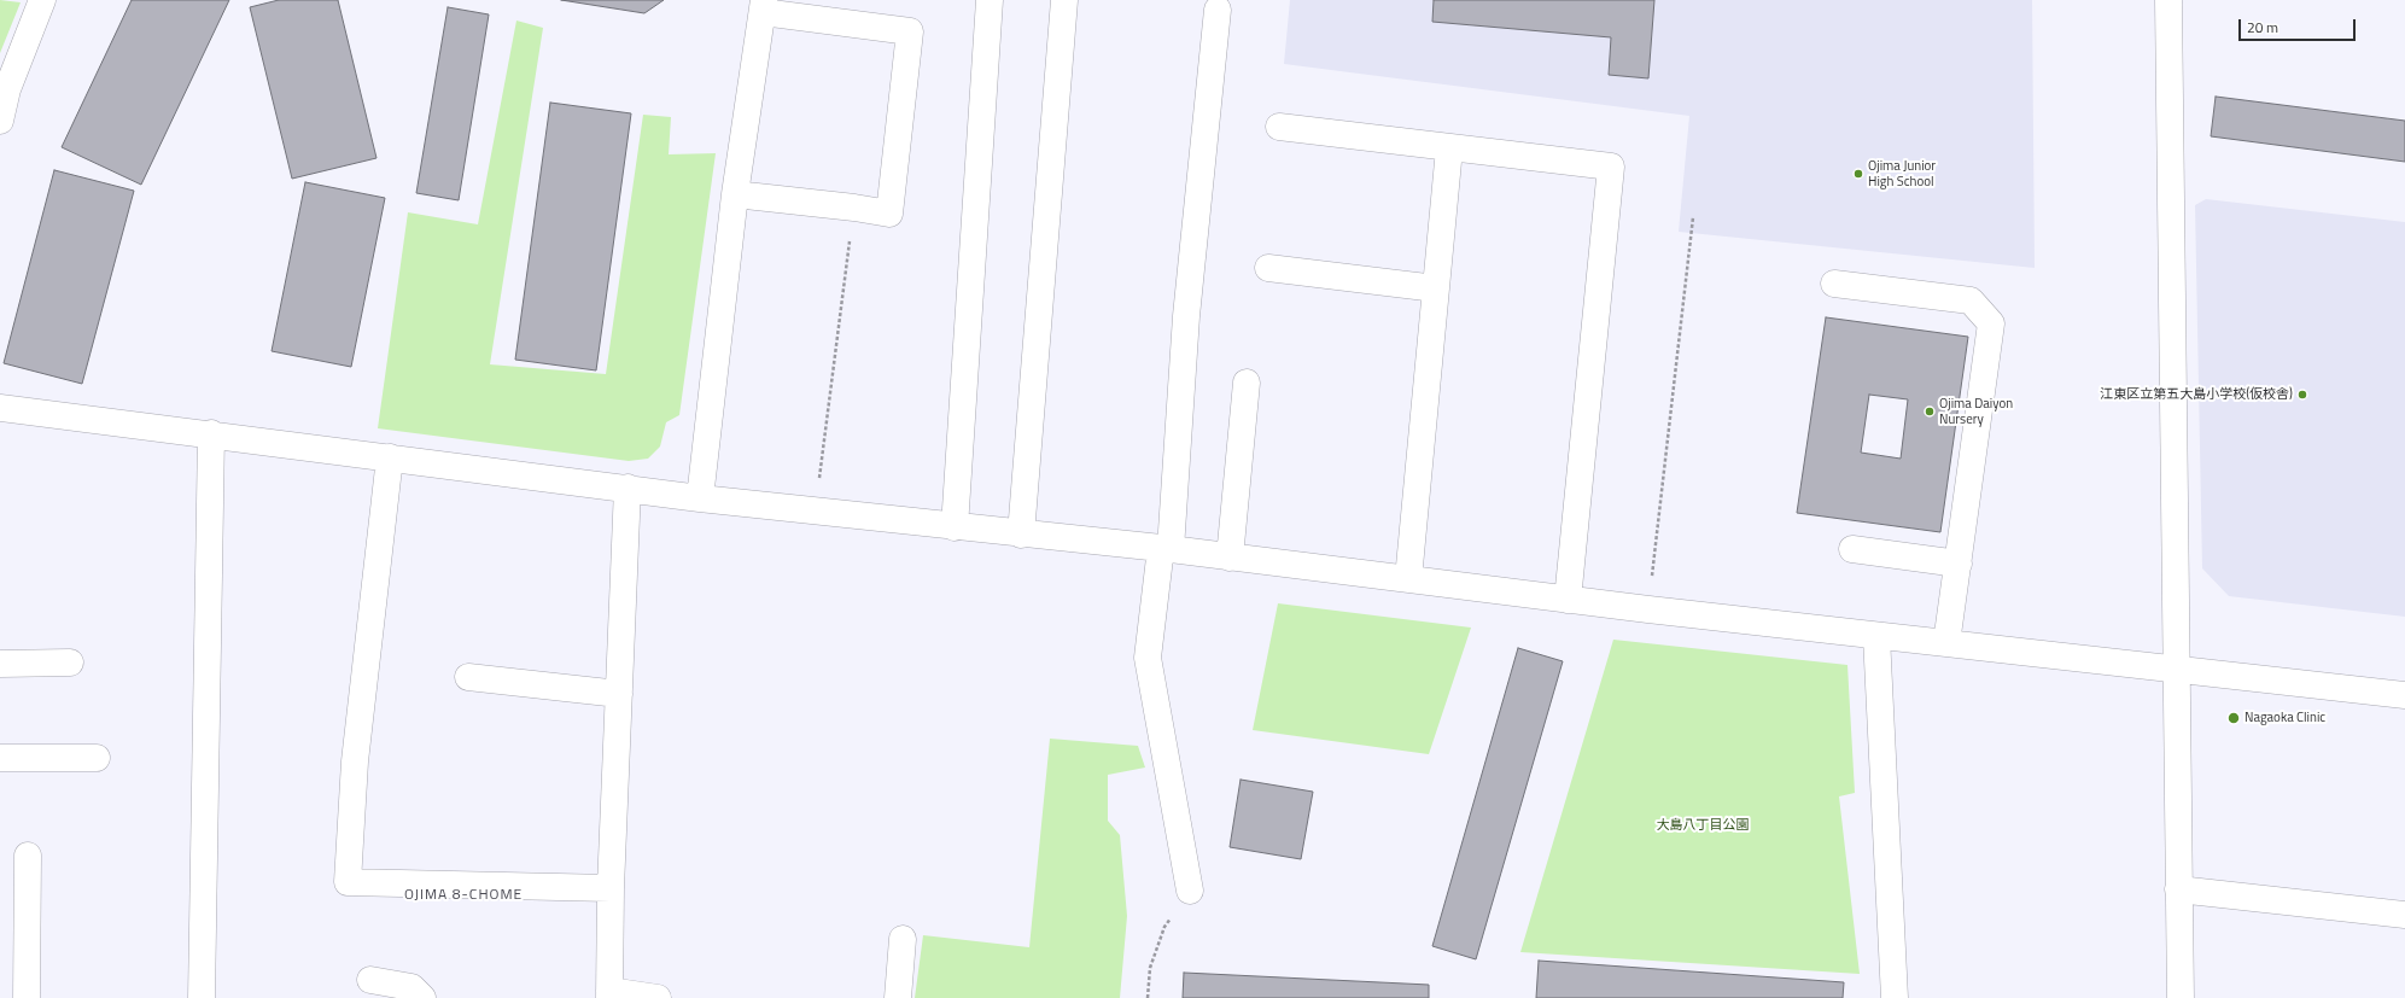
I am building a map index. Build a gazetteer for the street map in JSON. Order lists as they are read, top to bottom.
{
  "districts": ["OJIMA 8-CHOME"],
  "parks": ["大島八丁目公園"],
  "places": [
    "Ojima Junior High School",
    "江東区立第五大島小学校(仮校舎)",
    "Ojima Daiyon Nursery",
    "Nagaoka Clinic"
  ],
  "scale_bar": "20 m"
}
